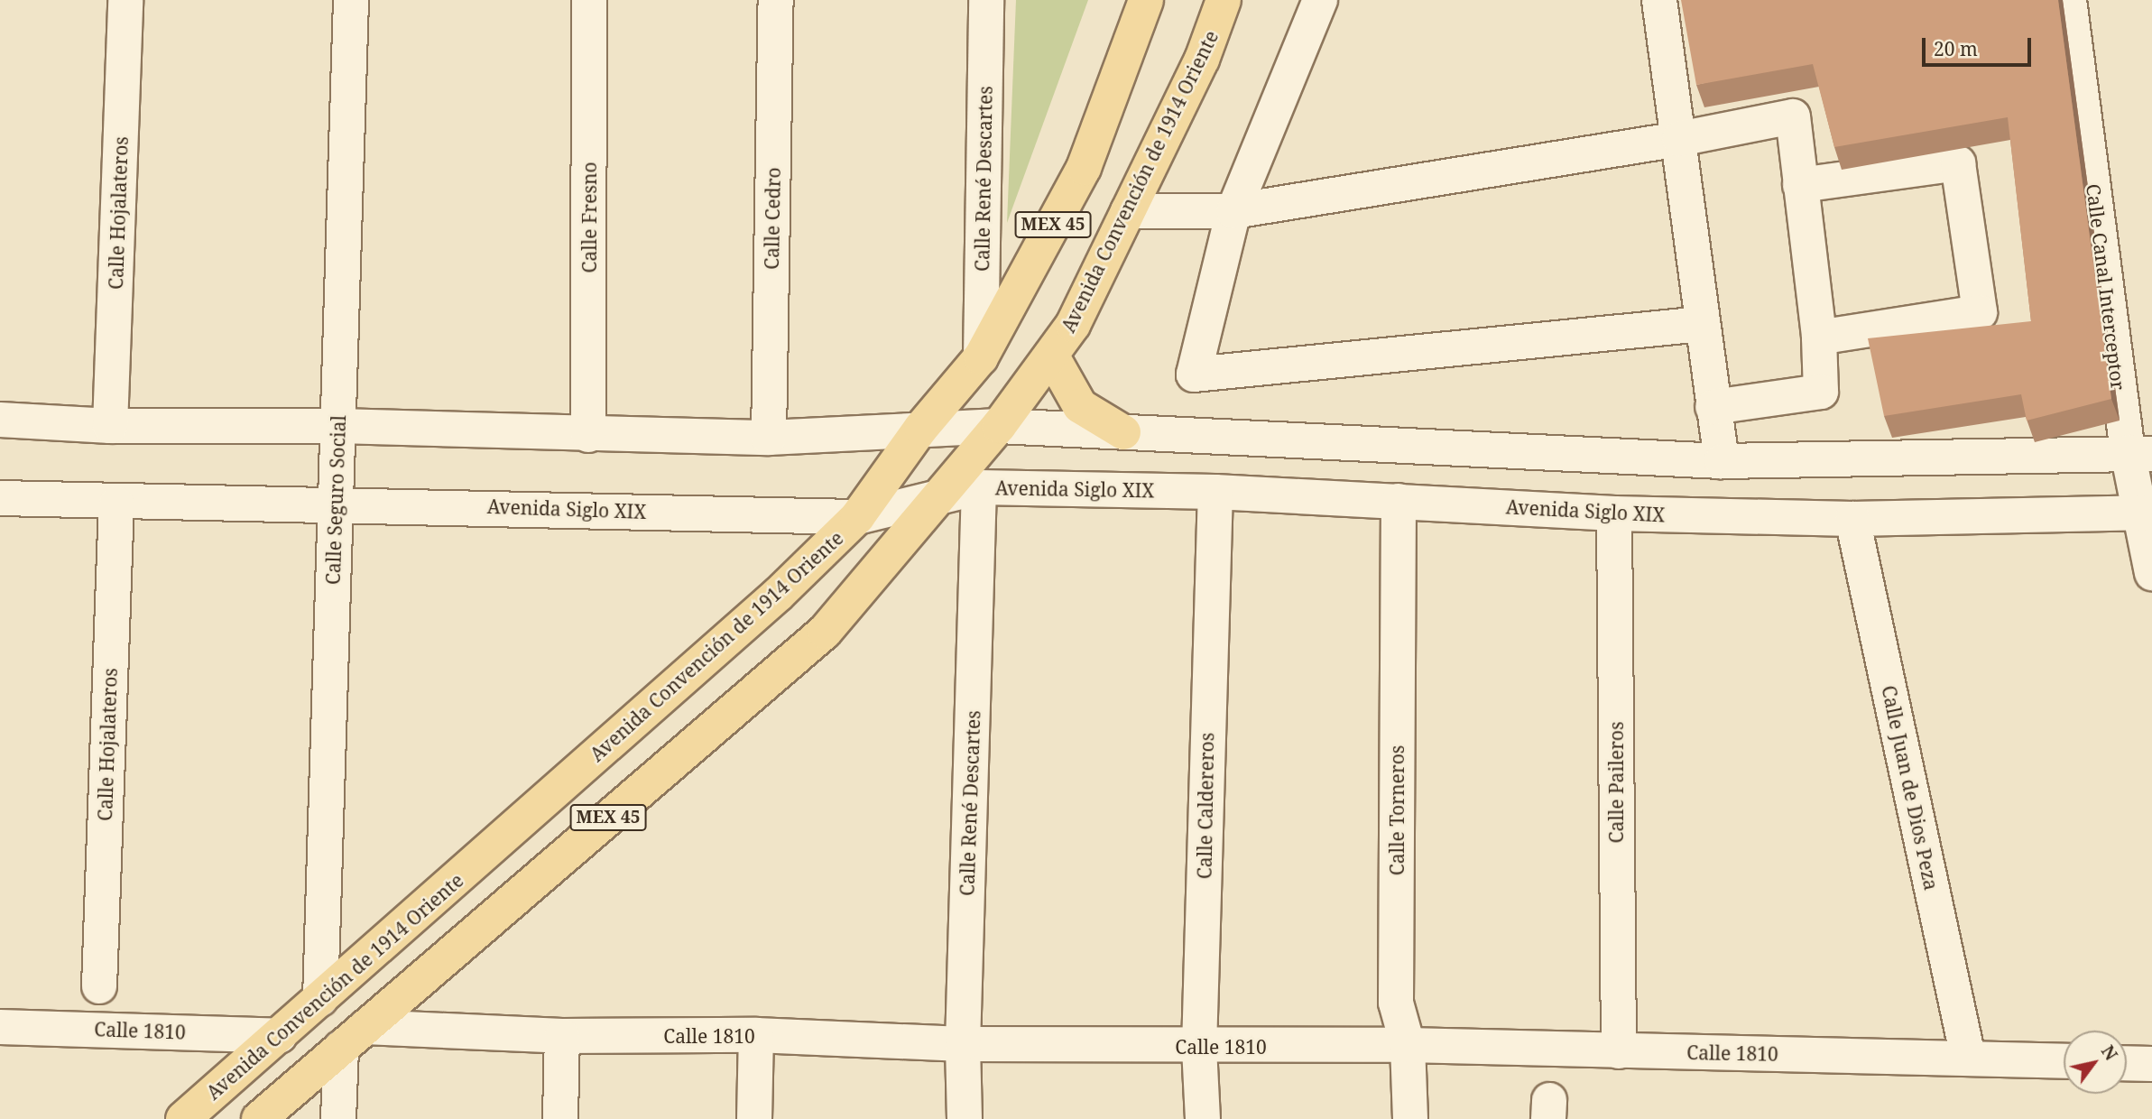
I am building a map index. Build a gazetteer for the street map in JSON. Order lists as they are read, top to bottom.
{
  "streets": {
    "main road": ["Avenida Convención de 1914 Oriente", "MEX 45"],
    "street": [
      "Calle René Descartes",
      "Calle Hojalateros",
      "Calle Fresno",
      "Calle Cedro",
      "Calle Canal Interceptor",
      "Avenida Siglo XIX",
      "Calle Seguro Social",
      "Calle Paileros",
      "Calle Juan de Dios Peza",
      "Calle Caldereros",
      "Calle Torneros",
      "Calle 1810"
    ]
  },
  "crossings": [
    ["Calle René Descartes", "Avenida Convención de 1914 Oriente"],
    ["Calle René Descartes", "Avenida Siglo XIX"],
    ["Calle René Descartes", "Calle 1810"],
    ["Avenida Convención de 1914 Oriente", "Avenida Siglo XIX"],
    ["Avenida Convención de 1914 Oriente", "Calle Seguro Social"],
    ["Avenida Convención de 1914 Oriente", "Calle 1810"],
    ["Calle Hojalateros", "Avenida Siglo XIX"],
    ["Calle Canal Interceptor", "Avenida Siglo XIX"],
    ["Avenida Siglo XIX", "Calle Seguro Social"],
    ["Avenida Siglo XIX", "Calle Paileros"],
    ["Avenida Siglo XIX", "Calle Juan de Dios Peza"],
    ["Avenida Siglo XIX", "Calle Caldereros"],
    ["Avenida Siglo XIX", "Calle Torneros"],
    ["Calle Paileros", "Calle 1810"],
    ["Calle Juan de Dios Peza", "Calle 1810"],
    ["Calle Caldereros", "Calle 1810"],
    ["Calle Torneros", "Calle 1810"]
  ],
  "scale_bar": "20 m",
  "north": "top right"
}
